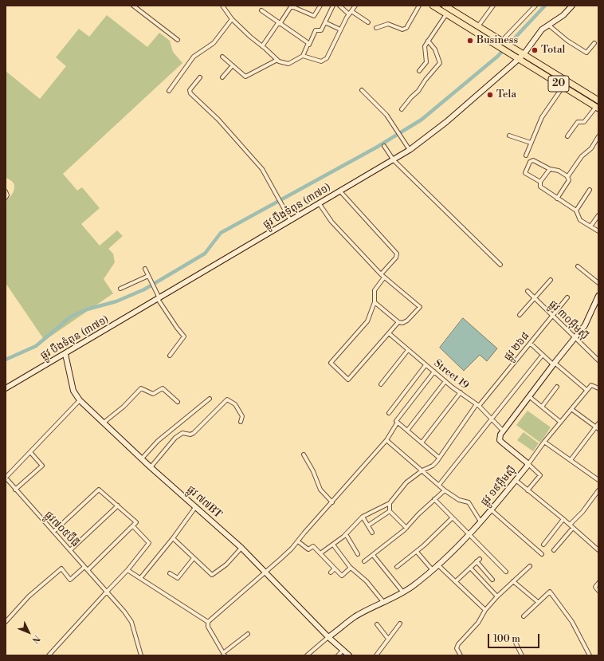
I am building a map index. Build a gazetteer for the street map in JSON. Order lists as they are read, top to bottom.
{
  "streets": {
    "main road": ["20"],
    "street": [
      "ផ្លូវ បឹងទំពុន (៣៧១)",
      "ផ្លូវ ៣០អ៊ឹមស៊ី",
      "ផ្លូវ ២៦៨",
      "Street 19",
      "ផ្លូវ ១៩អ៊ឹមស៊ី",
      "ផ្លូវ ៧៧BT",
      "ផ្លូវ៧០៥ប៊ីធី"
    ]
  },
  "crossings": [
    ["20", "ផ្លូវ បឹងទំពុន (៣៧១)"],
    ["ផ្លូវ បឹងទំពុន (៣៧១)", "ផ្លូវ ៧៧BT"],
    ["ផ្លូវ ៣០អ៊ឹមស៊ី", "ផ្លូវ ២៦៨"],
    ["ផ្លូវ ២៦៨", "Street 19"],
    ["Street 19", "ផ្លូវ ១៩អ៊ឹមស៊ី"],
    ["ផ្លូវ ១៩អ៊ឹមស៊ី", "ផ្លូវ ៧៧BT"]
  ],
  "places": ["Business", "Total", "Tela"],
  "scale_bar": "100 m",
  "north": "bottom right"
}
